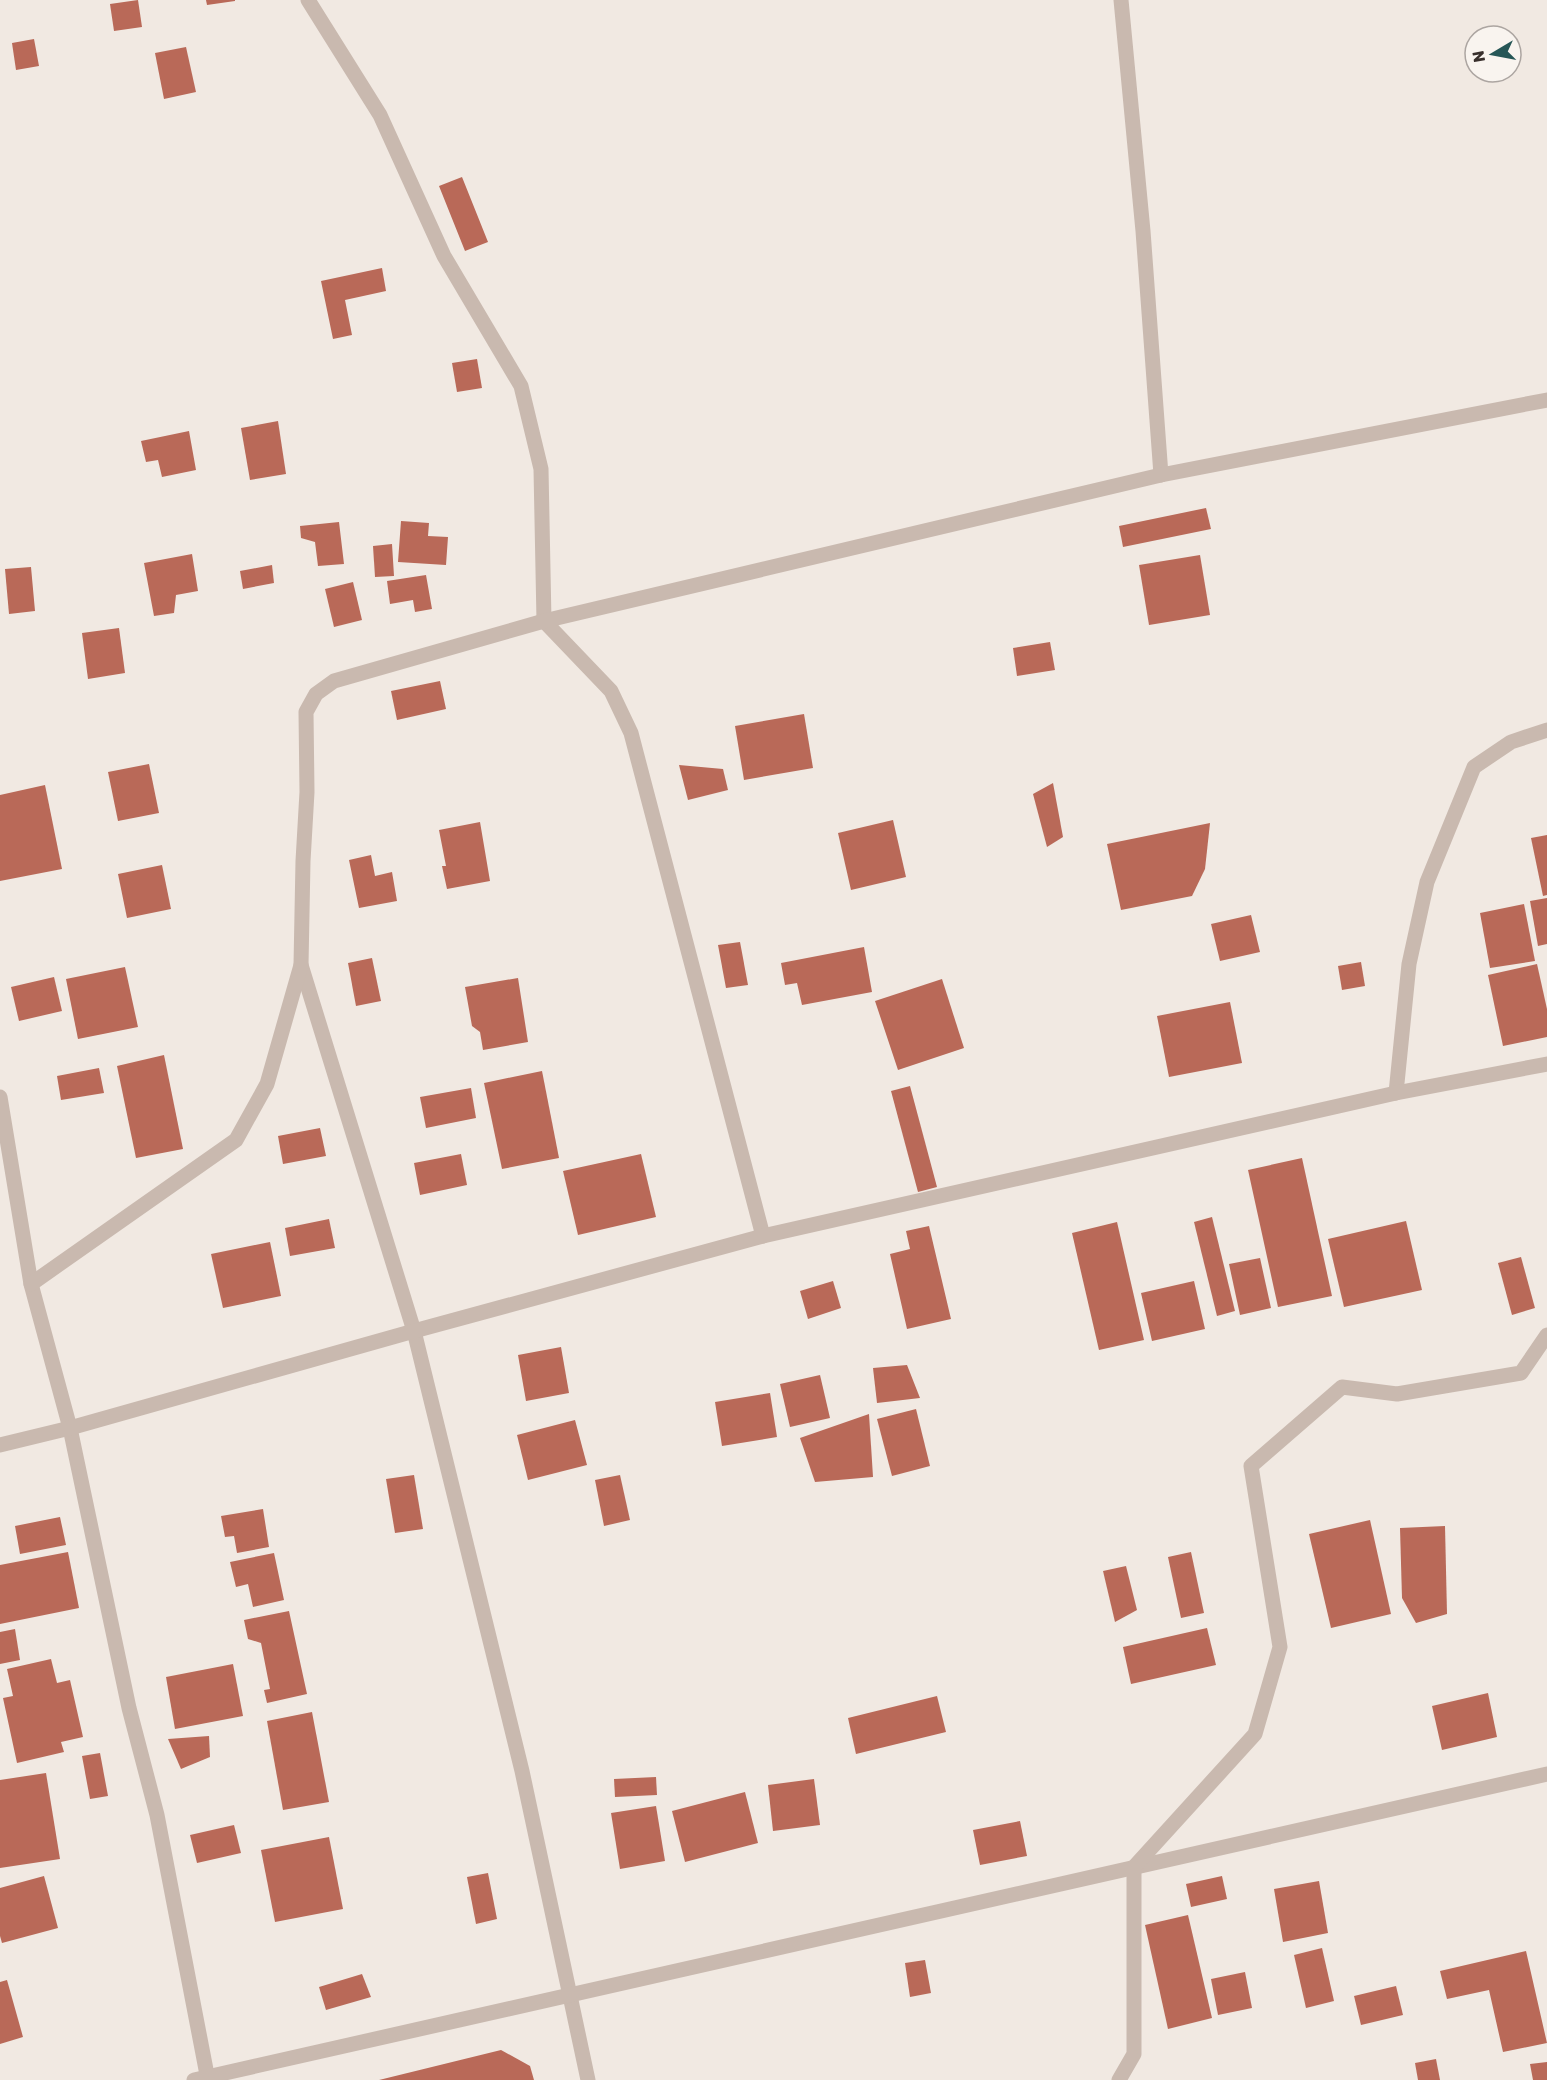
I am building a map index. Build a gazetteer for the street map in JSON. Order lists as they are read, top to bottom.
{
  "north": "left"
}
